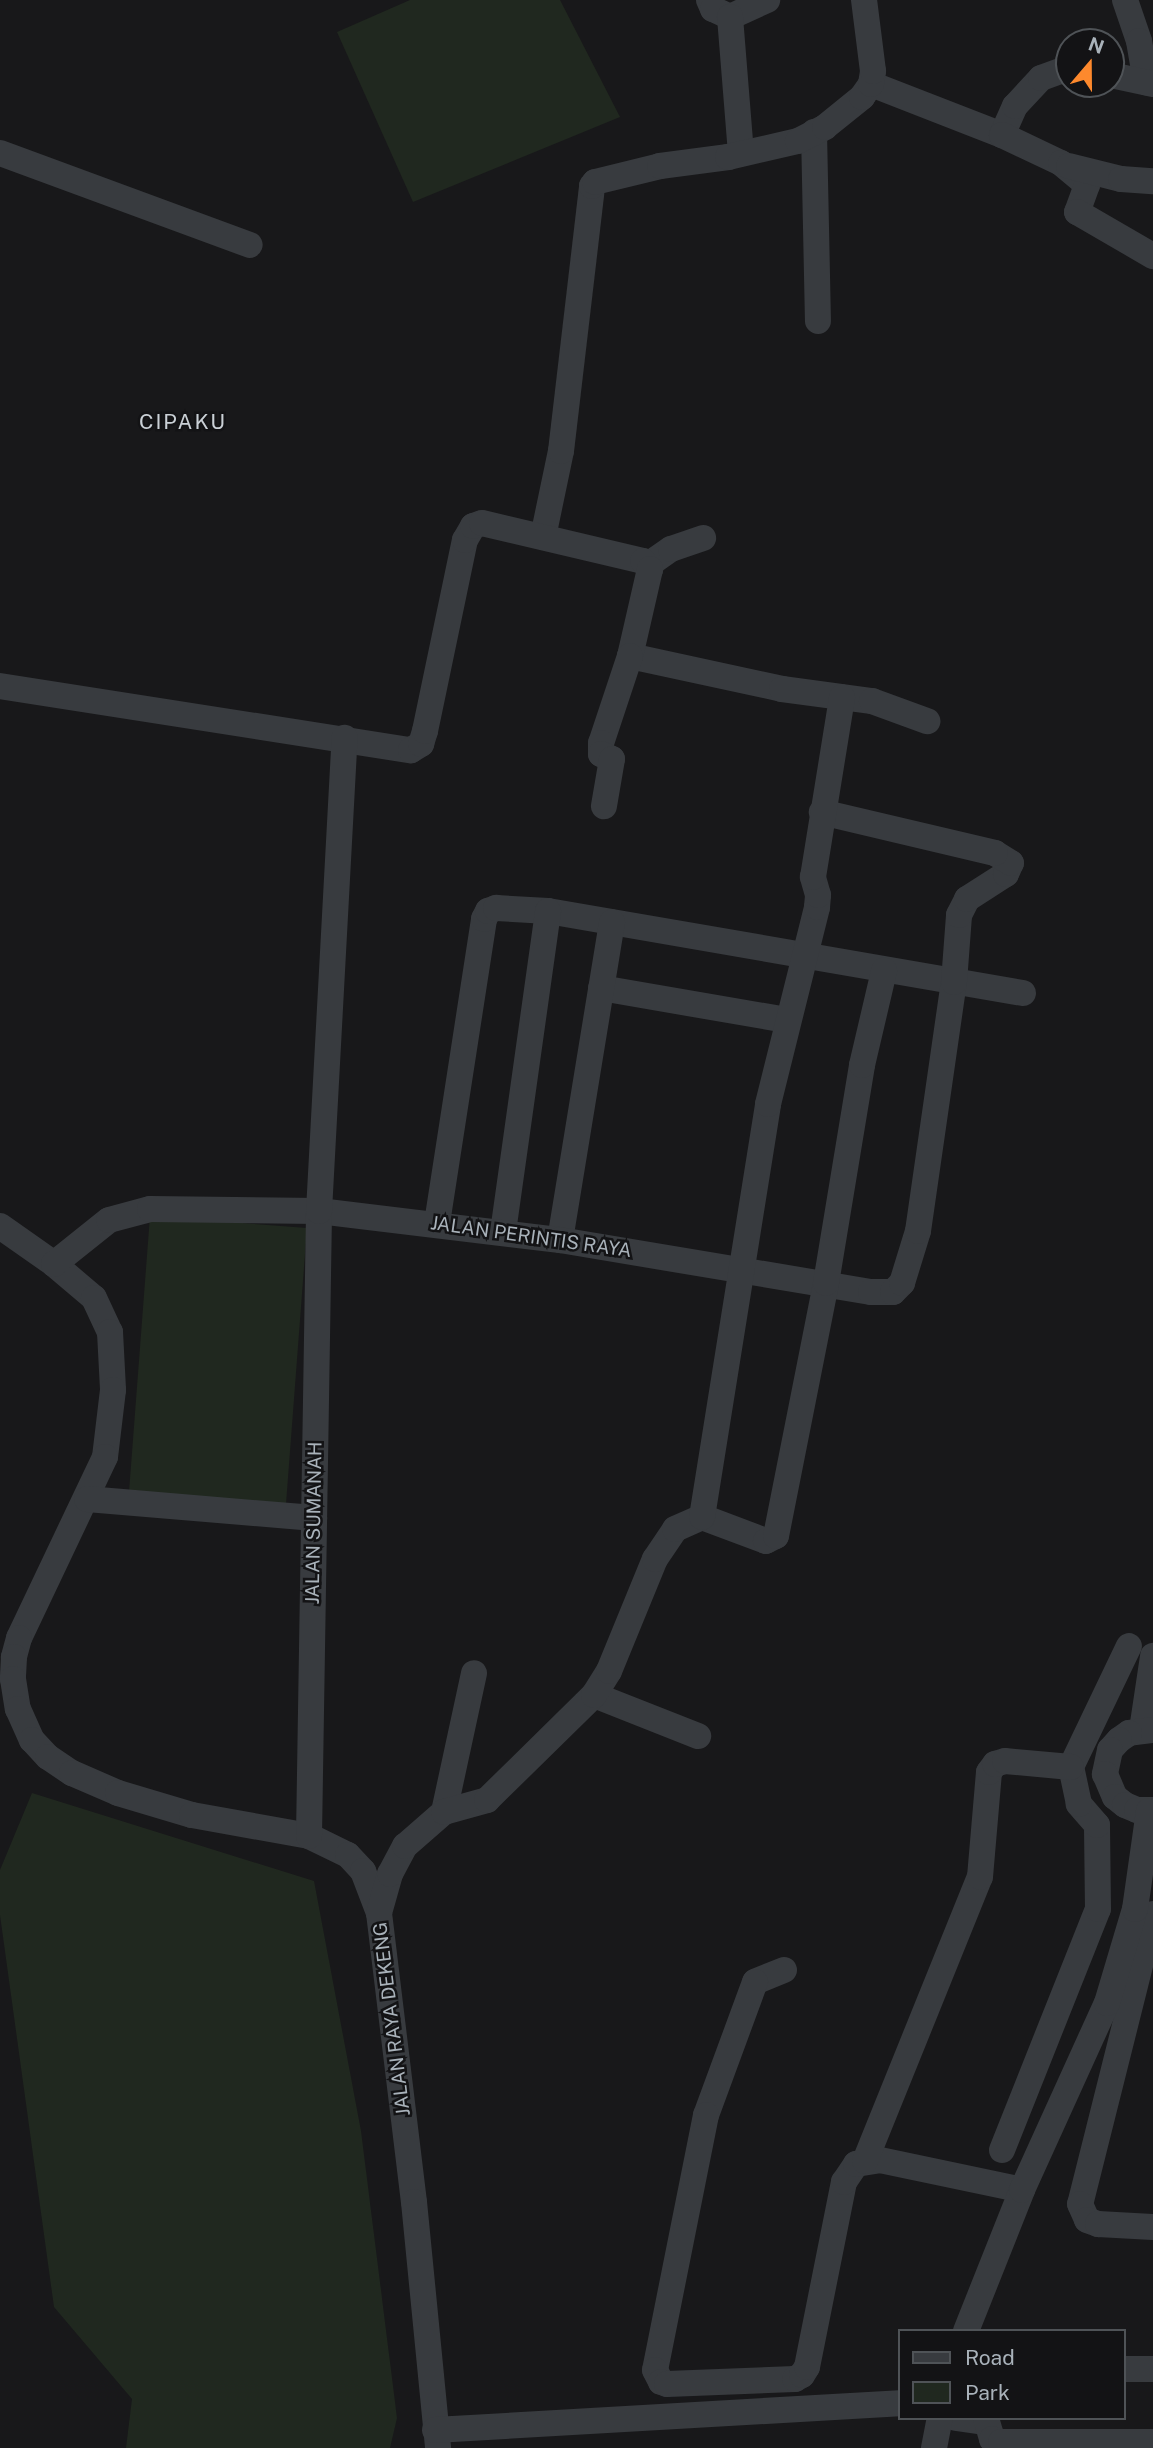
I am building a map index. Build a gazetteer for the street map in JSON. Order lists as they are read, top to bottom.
{
  "streets": {
    "street": ["JALAN PERINTIS RAYA", "JALAN SUMANAH", "JALAN RAYA DEKENG"]
  },
  "crossings": [
    ["JALAN PERINTIS RAYA", "JALAN SUMANAH"],
    ["JALAN PERINTIS RAYA", "JALAN RAYA DEKENG"],
    ["JALAN SUMANAH", "JALAN RAYA DEKENG"]
  ],
  "districts": ["CIPAKU"],
  "legend": ["Road", "Park"],
  "north": "top"
}
